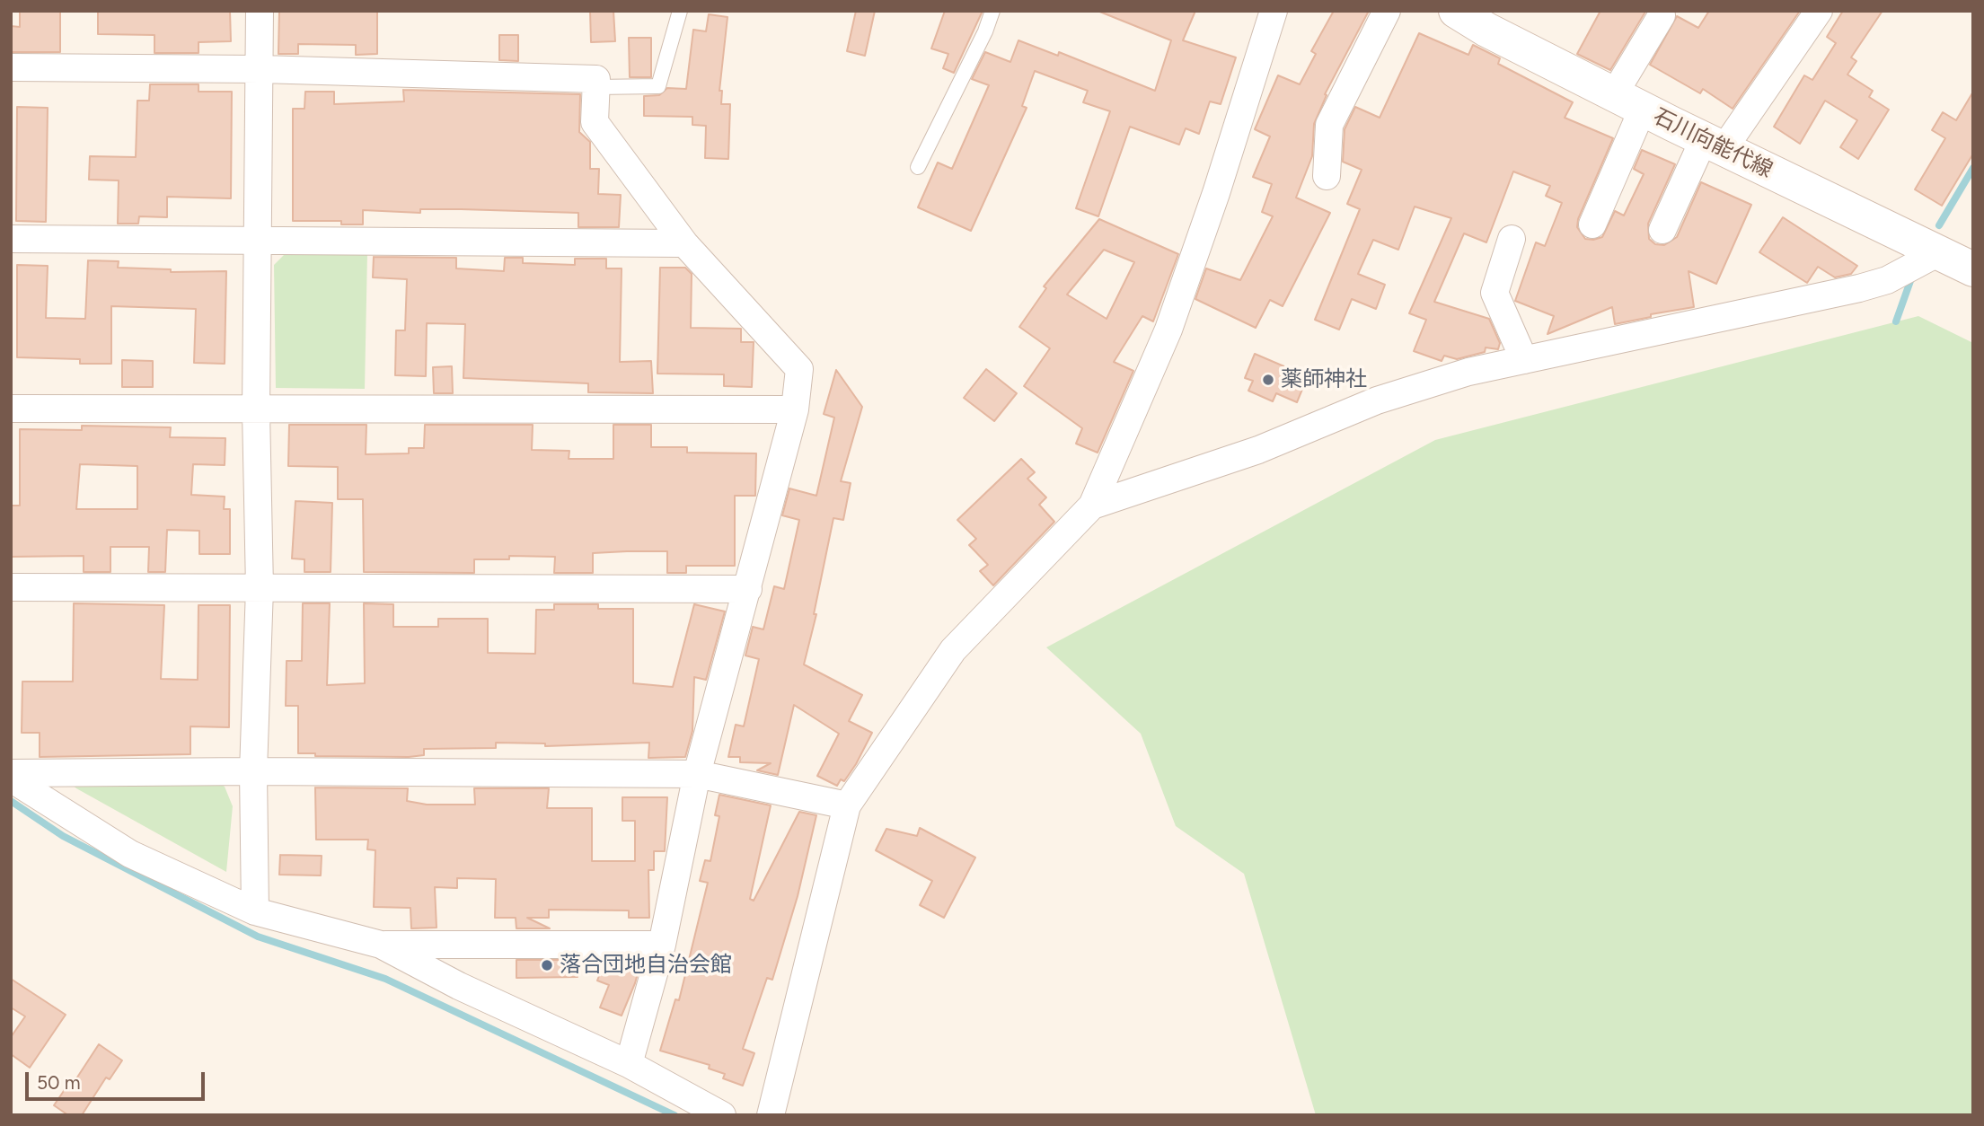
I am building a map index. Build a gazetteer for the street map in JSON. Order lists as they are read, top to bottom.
{
  "streets": {
    "main road": ["石川向能代線"]
  },
  "places": ["薬師神社", "落合団地自治会館"],
  "scale_bar": "50 m"
}
